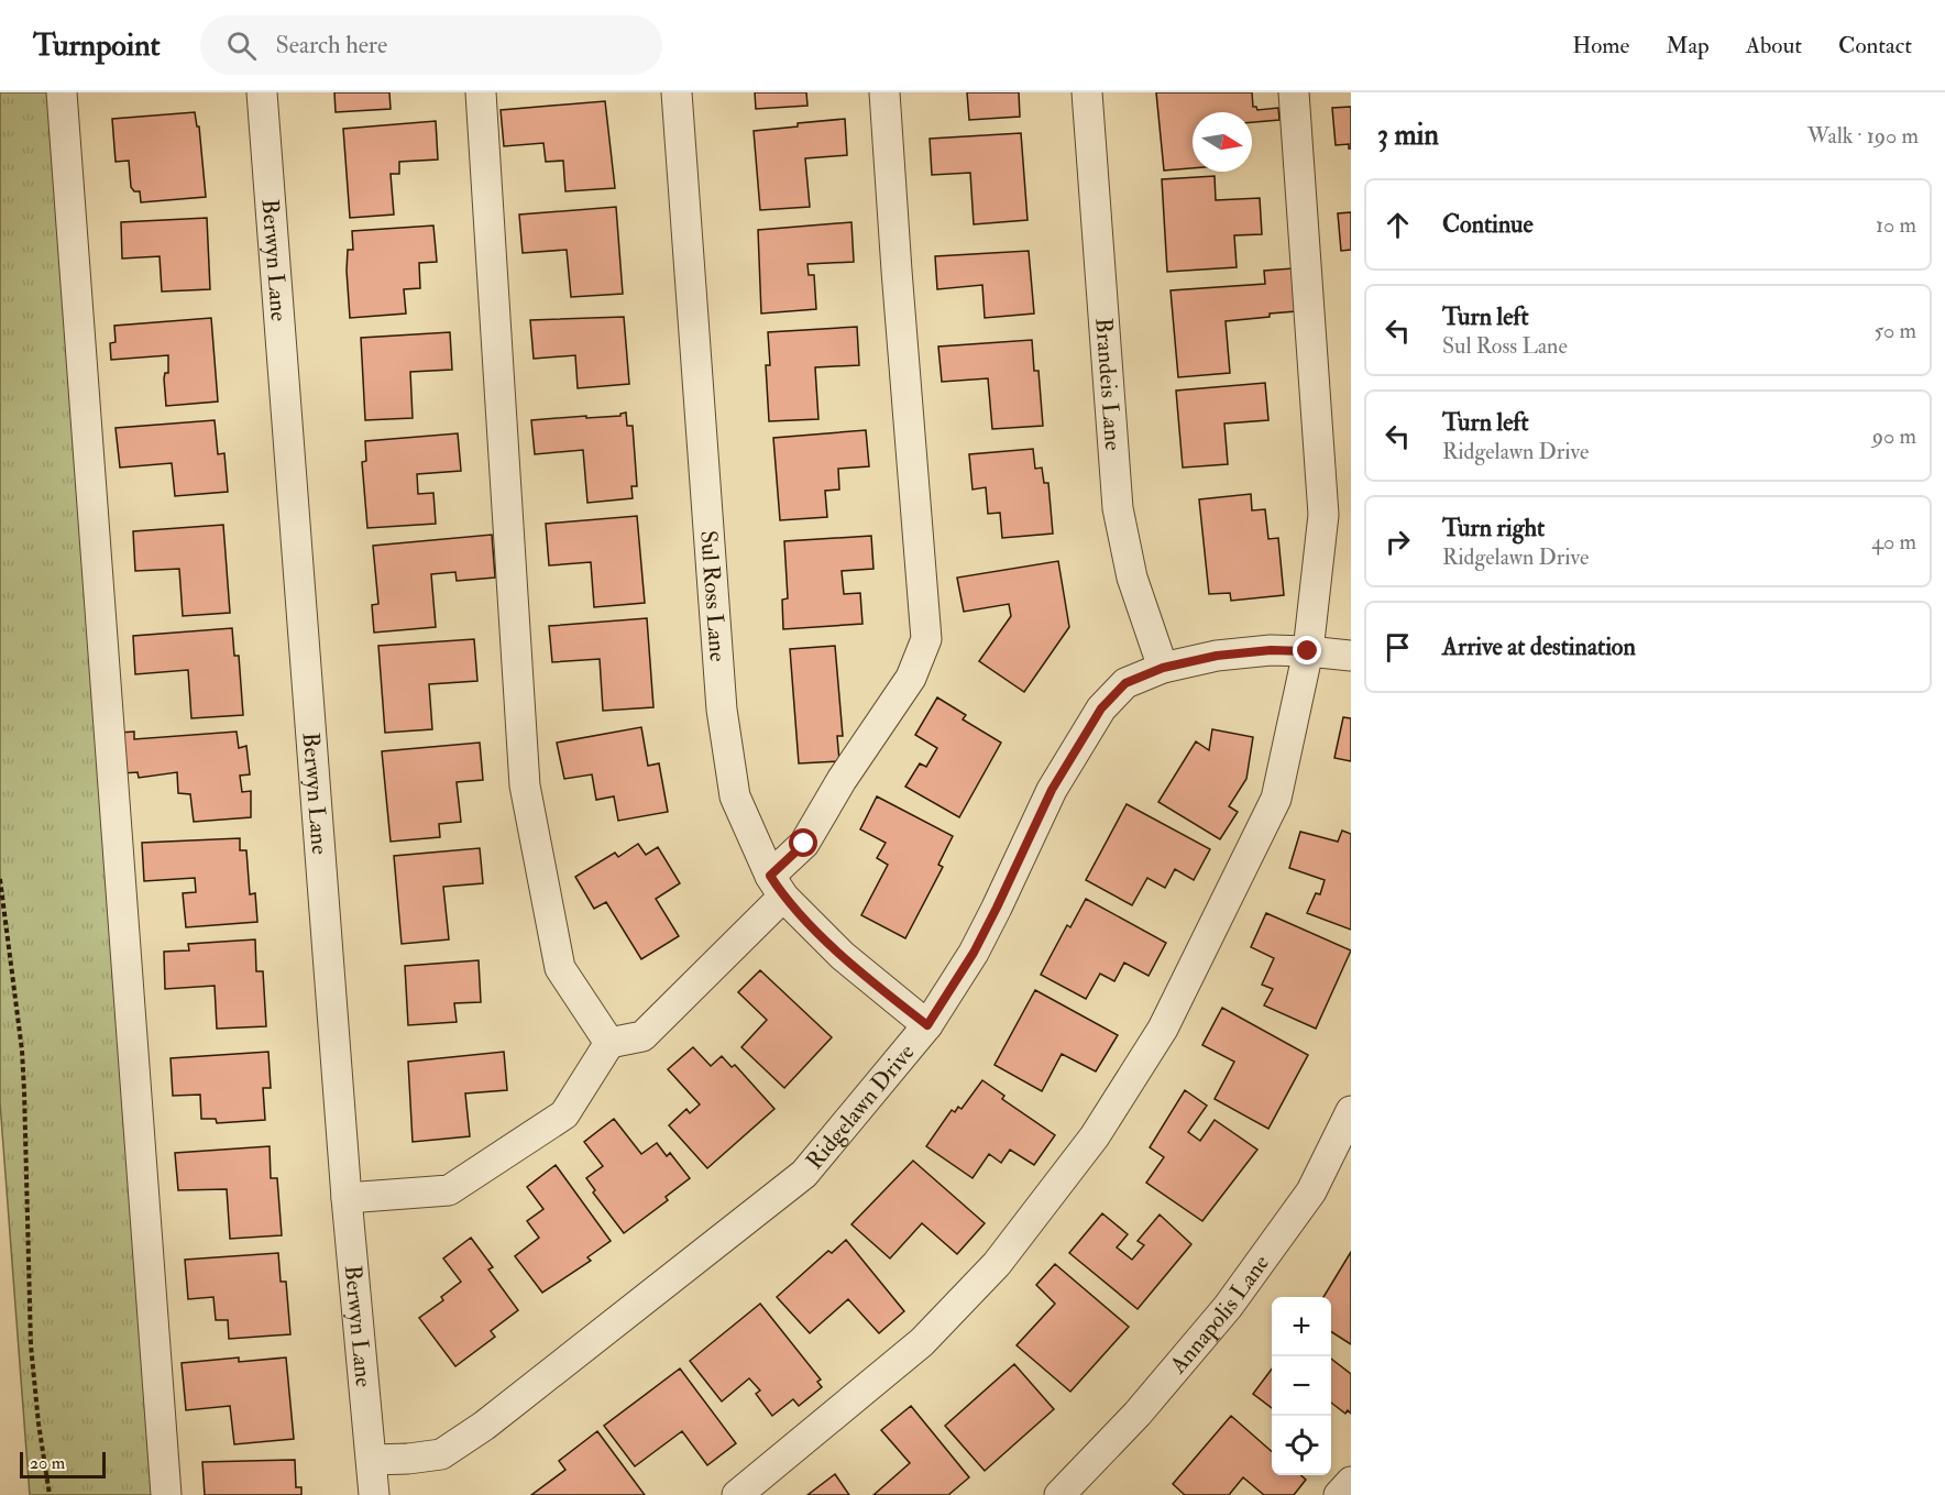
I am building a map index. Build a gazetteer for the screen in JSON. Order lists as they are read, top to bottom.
{
  "streets": {
    "street": [
      "Berwyn Lane",
      "Brandeis Lane",
      "Sul Ross Lane",
      "Ridgelawn Drive",
      "Annapolis Lane"
    ]
  },
  "crossings": [
    ["Berwyn Lane", "Ridgelawn Drive"],
    ["Brandeis Lane", "Ridgelawn Drive"],
    ["Sul Ross Lane", "Ridgelawn Drive"]
  ],
  "scale_bar": "20 m",
  "north": "right",
  "page": {
    "header": "Turnpoint",
    "search": "Search here",
    "nav": [
      "Home",
      "Map",
      "About",
      "Contact"
    ],
    "heading": ["3 min", "Walk · 190 m"],
    "list": [
      ["Continue", "10 m"],
      ["Turn left", "Sul Ross Lane", "50 m"],
      ["Turn left", "Ridgelawn Drive", "90 m"],
      ["Turn right", "Ridgelawn Drive", "40 m"],
      "Arrive at destination"
    ],
    "map_buttons": ["+", "−"],
    "scale": "20 m"
  }
}
